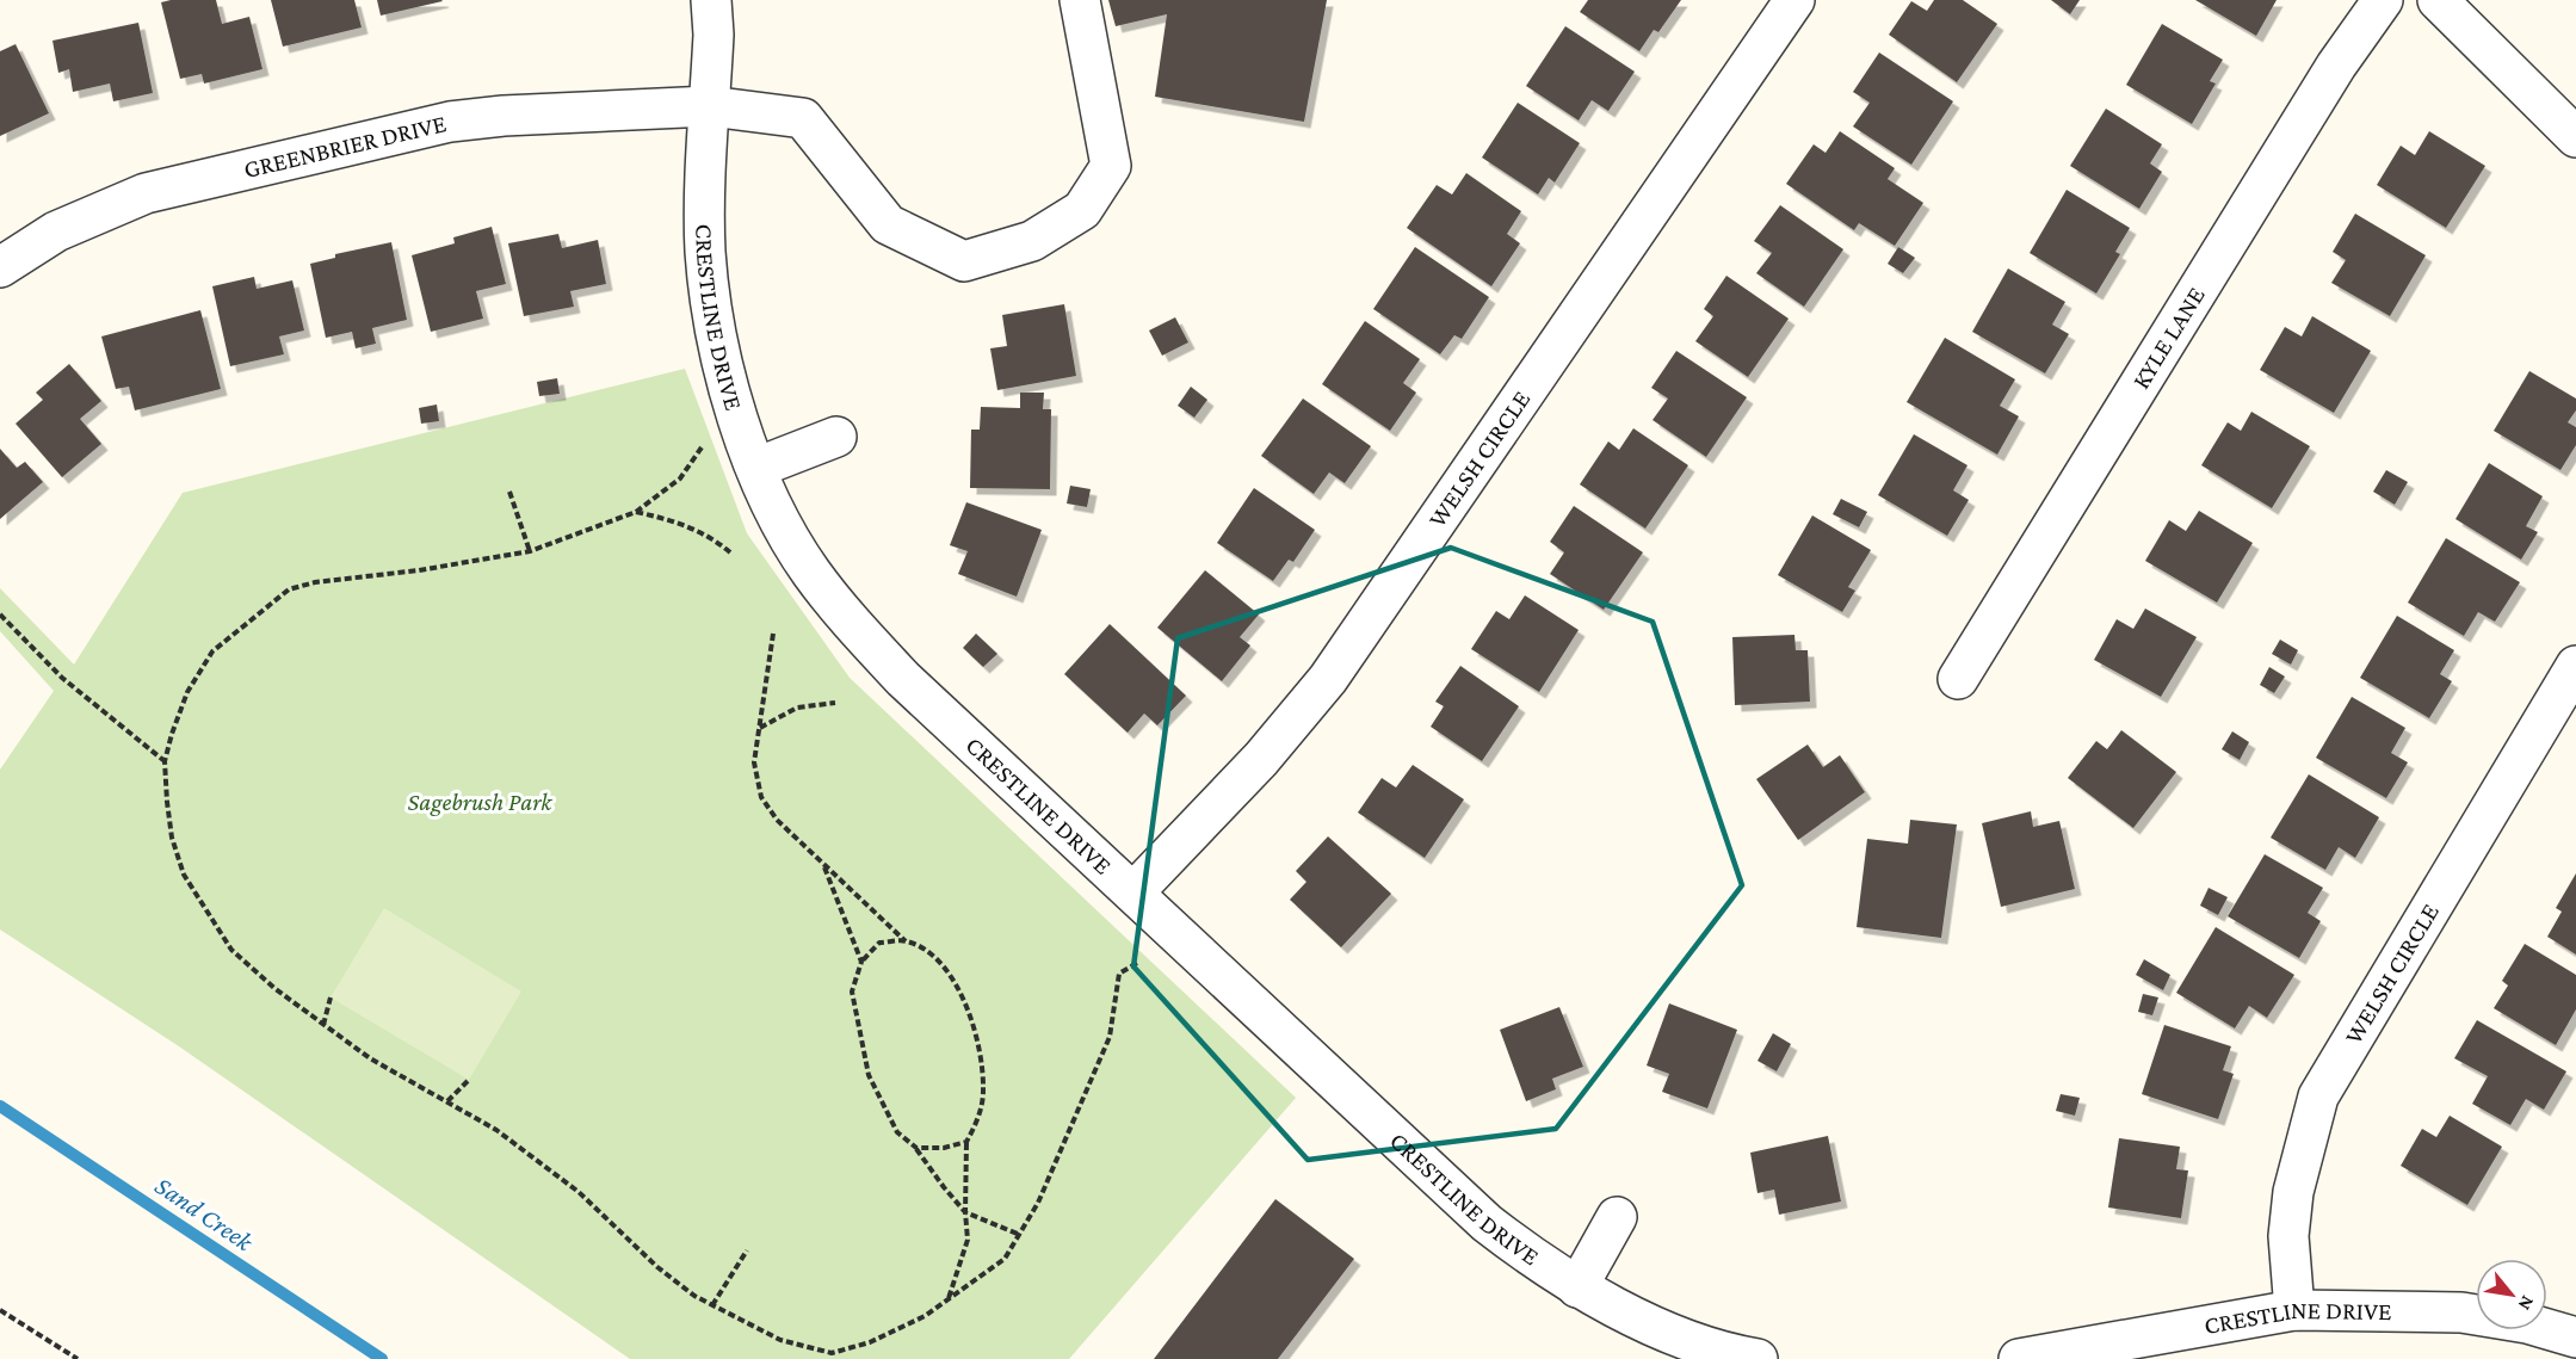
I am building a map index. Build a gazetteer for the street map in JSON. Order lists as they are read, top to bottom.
{
  "streets": {
    "street": [
      "GREENBRIER DRIVE",
      "CRESTLINE DRIVE",
      "KYLE LANE",
      "WELSH CIRCLE"
    ]
  },
  "crossings": [
    ["GREENBRIER DRIVE", "CRESTLINE DRIVE"],
    ["CRESTLINE DRIVE", "WELSH CIRCLE"]
  ],
  "water": ["Sand Creek"],
  "parks": ["Sagebrush Park"],
  "north": "bottom right"
}
